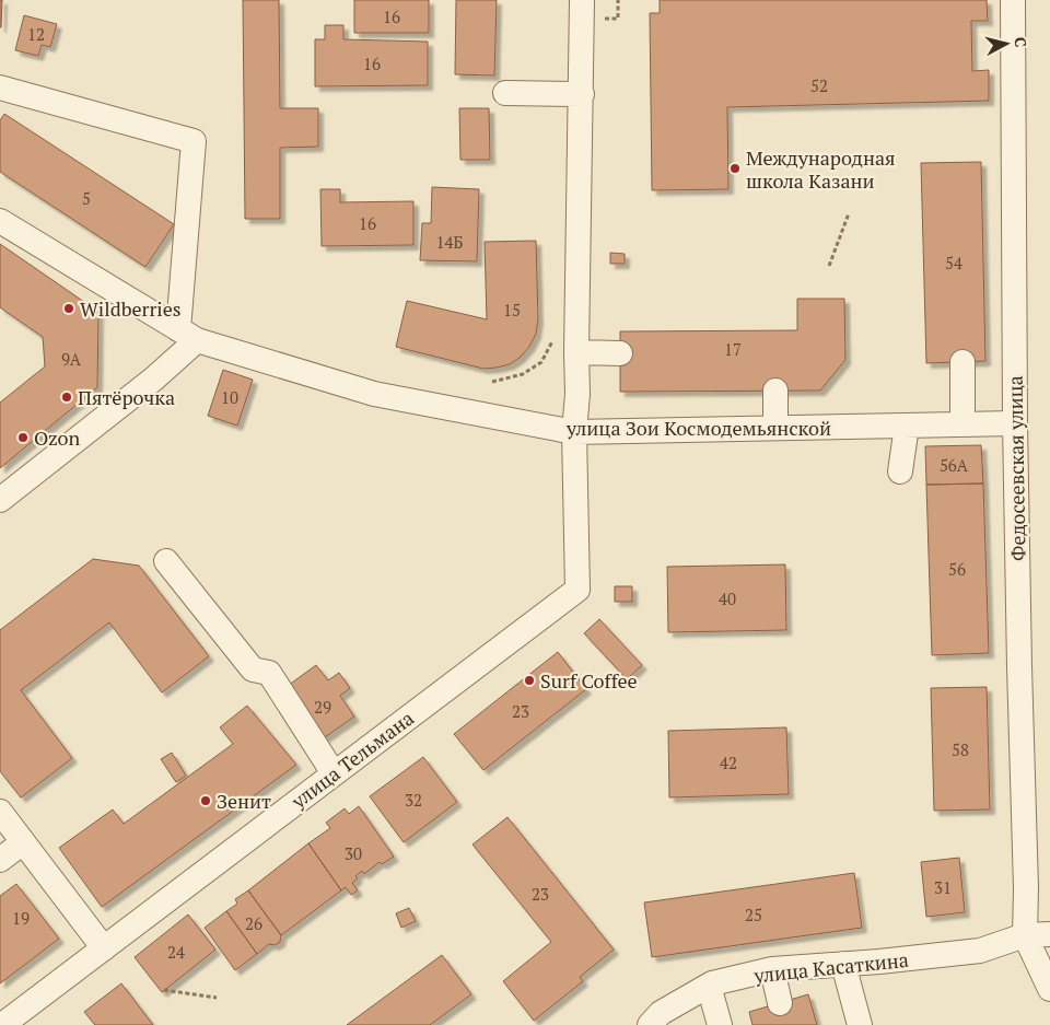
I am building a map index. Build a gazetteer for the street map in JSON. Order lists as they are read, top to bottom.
{
  "streets": {
    "street": [
      "улица Зои Космодемьянской",
      "Федосеевская улица",
      "улица Тельмана",
      "улица Касаткина"
    ]
  },
  "crossings": [
    ["улица Зои Космодемьянской", "Федосеевская улица"],
    ["улица Зои Космодемьянской", "улица Тельмана"],
    ["Федосеевская улица", "улица Касаткина"]
  ],
  "places": [
    "Международная школа Казани",
    "Wildberries",
    "Пятёрочка",
    "Ozon",
    "Surf Coffee",
    "Зенит"
  ],
  "house_numbers": [
    "16",
    "12",
    "16",
    "52",
    "5",
    "16",
    "14Б",
    "54",
    "15",
    "17",
    "9А",
    "10",
    "56А",
    "56",
    "40",
    "29",
    "23",
    "58",
    "42",
    "32",
    "30",
    "31",
    "23",
    "25",
    "19",
    "26",
    "24"
  ],
  "north": "right"
}
